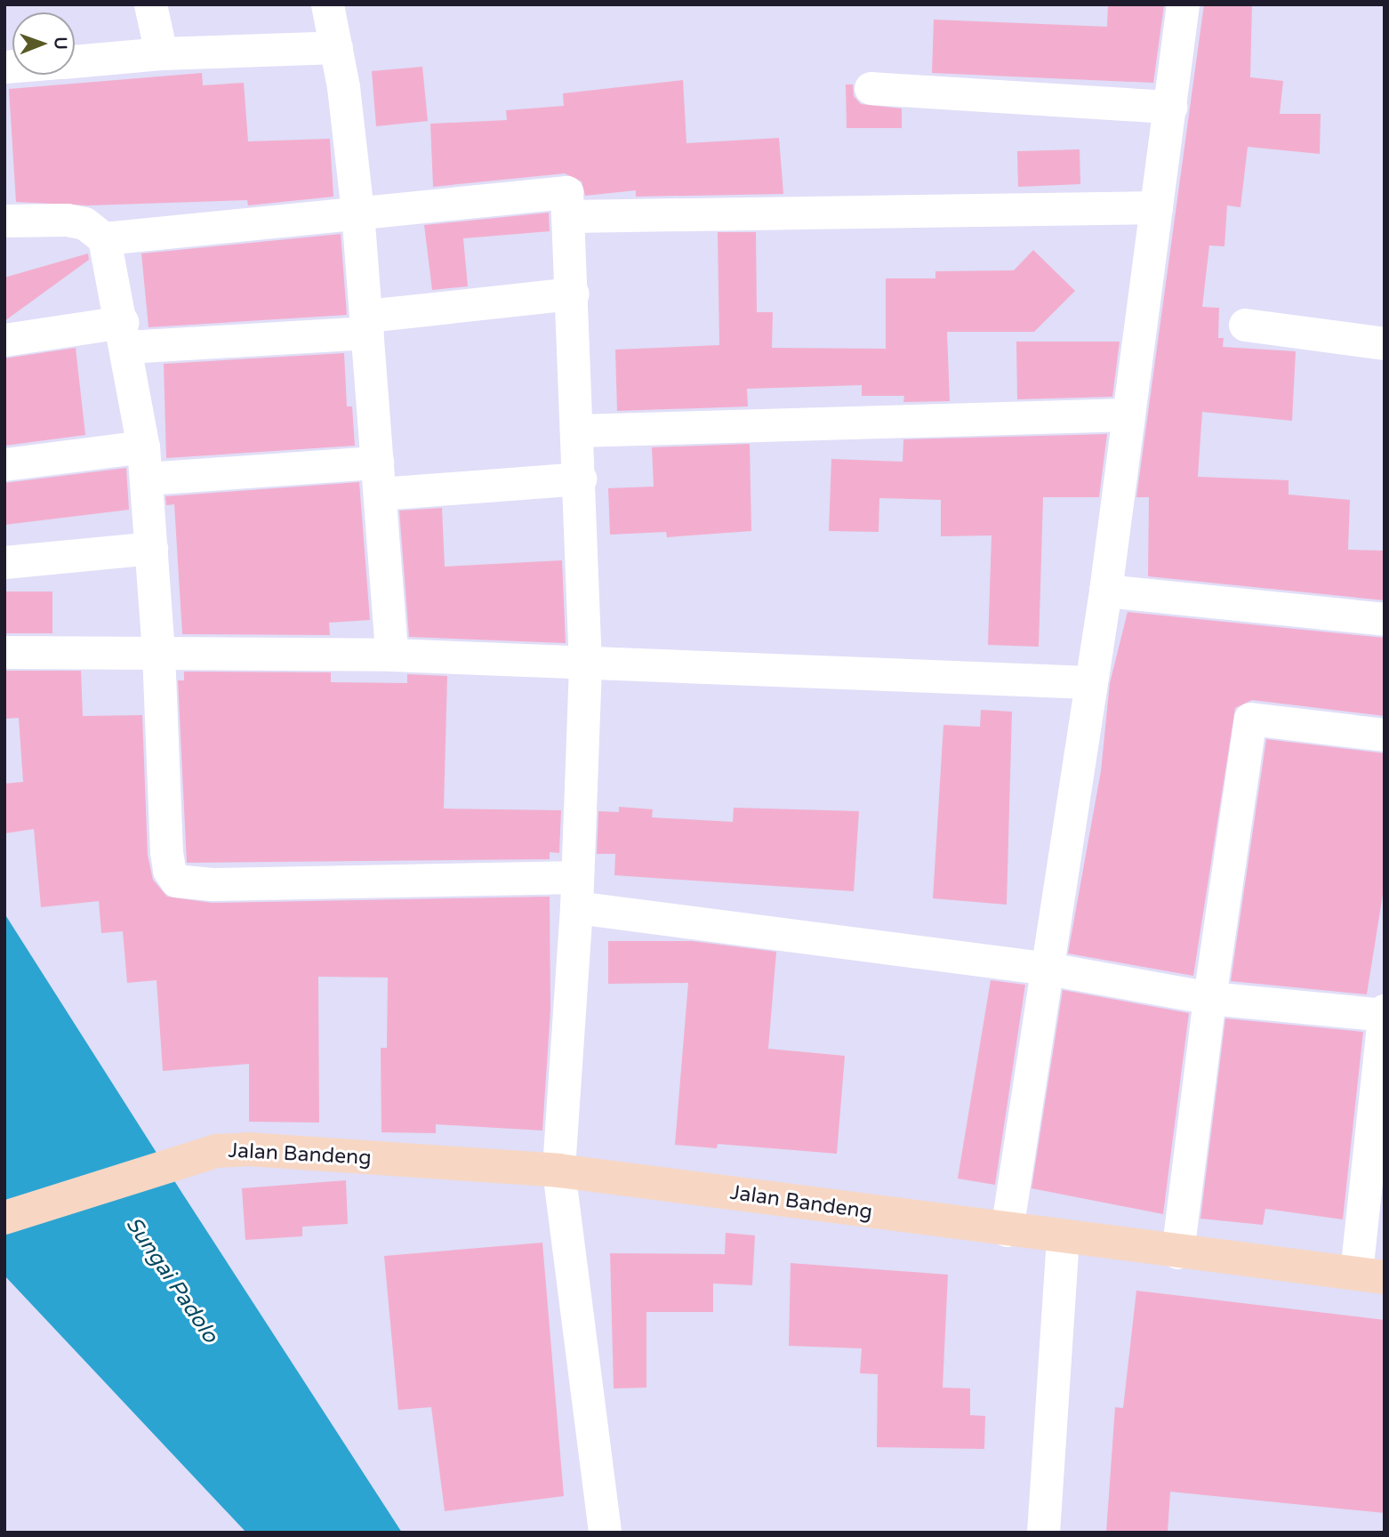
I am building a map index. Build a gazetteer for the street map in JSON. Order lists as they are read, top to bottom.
{
  "streets": {
    "street": ["Jalan Bandeng"]
  },
  "water": ["Sungai Padolo"],
  "north": "right"
}
